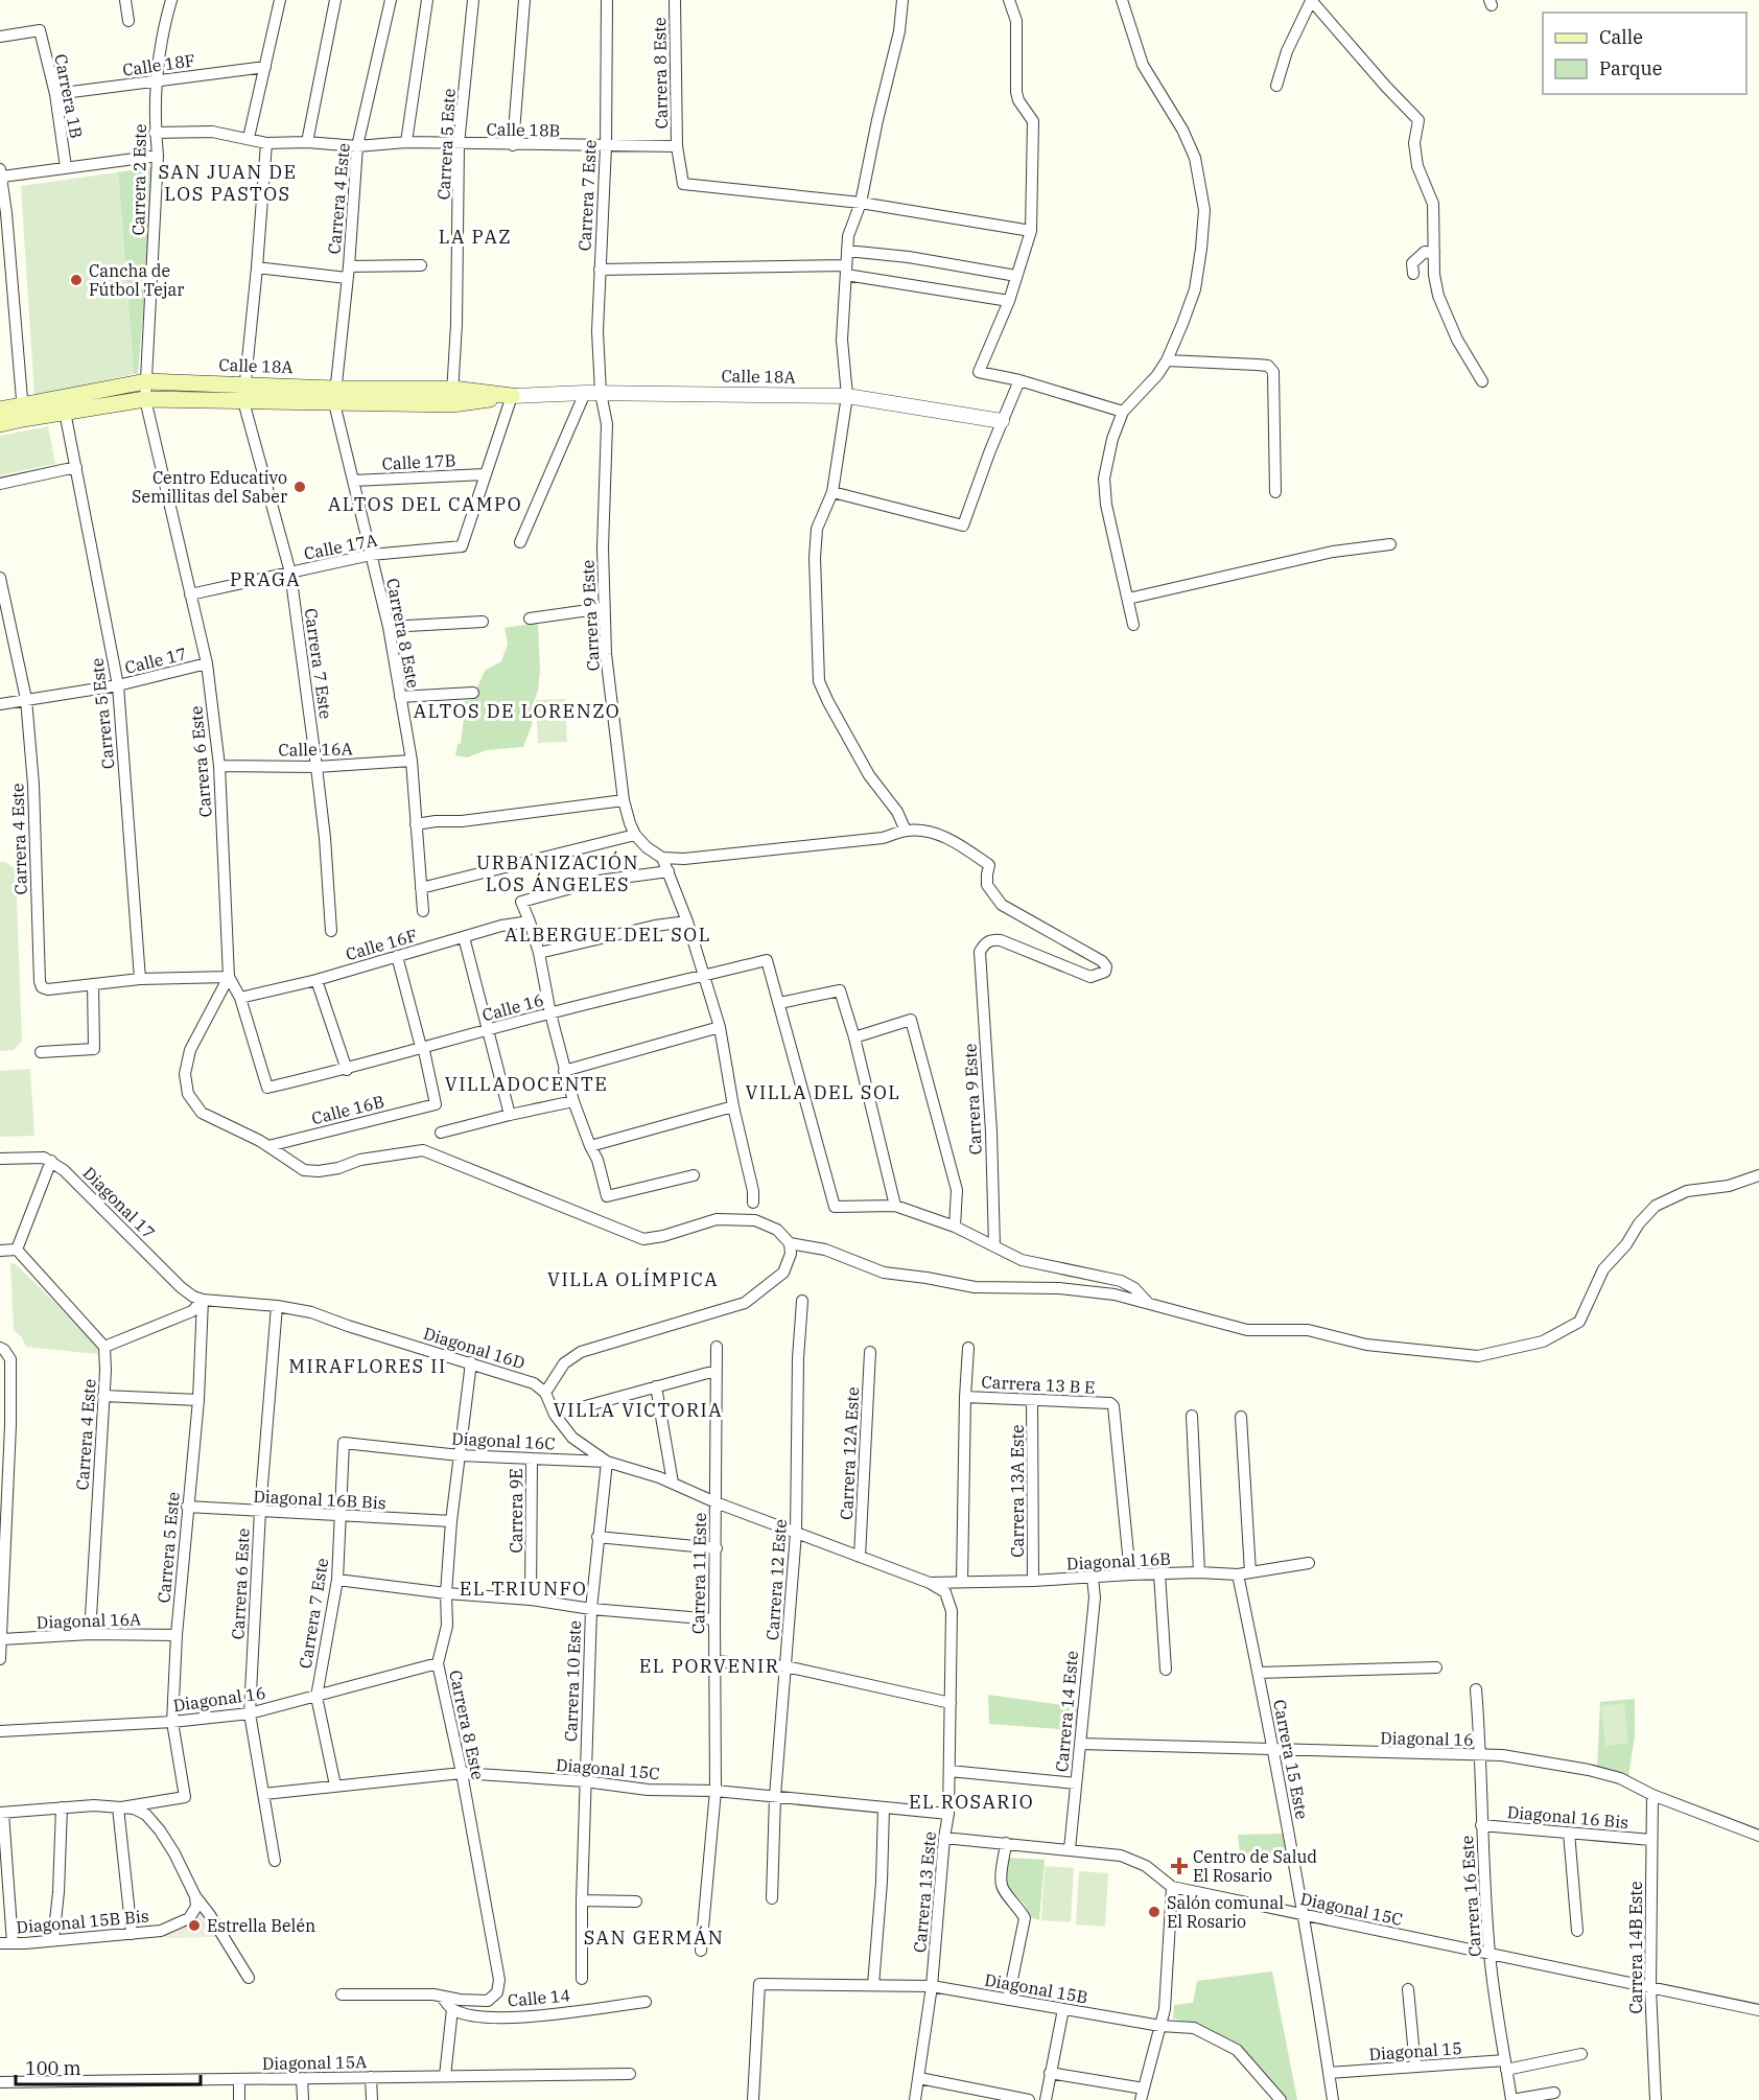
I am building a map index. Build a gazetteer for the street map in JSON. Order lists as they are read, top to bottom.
{
  "streets": {
    "main road": ["Calle 18A"],
    "street": [
      "Calle 18F",
      "Carrera 8 Este",
      "Carrera 1B",
      "Calle 18B",
      "Carrera 5 Este",
      "Carrera 2 Este",
      "Carrera 7 Este",
      "Carrera 4 Este",
      "Calle 17B",
      "Calle 17A",
      "Carrera 9 Este",
      "Calle 17",
      "Calle 16A",
      "Carrera 6 Este",
      "Calle 16F",
      "Calle 16",
      "Calle 16B",
      "Diagonal 17",
      "Diagonal 16D",
      "Carrera 13 B E",
      "Diagonal 16C",
      "Carrera 12A Este",
      "Carrera 13A Este",
      "Diagonal 16B Bis",
      "Carrera 9E",
      "Diagonal 16B",
      "Carrera 11 Este",
      "Carrera 12 Este",
      "Diagonal 16A",
      "Carrera 10 Este",
      "Diagonal 16",
      "Carrera 14 Este",
      "Carrera 15 Este",
      "Diagonal 15C",
      "Diagonal 16 Bis",
      "Carrera 13 Este",
      "Carrera 16 Este",
      "Diagonal 15B Bis",
      "Carrera 14B Este",
      "Diagonal 15B",
      "Calle 14",
      "Diagonal 15",
      "Diagonal 15A"
    ]
  },
  "crossings": [
    ["Calle 18F", "Carrera 1B"],
    ["Calle 18F", "Carrera 2 Este"],
    ["Carrera 8 Este", "Calle 18B"],
    ["Carrera 8 Este", "Carrera 4 Este"],
    ["Carrera 8 Este", "Calle 18A"],
    ["Carrera 8 Este", "Calle 17B"],
    ["Carrera 8 Este", "Calle 17A"],
    ["Carrera 8 Este", "Calle 16A"],
    ["Carrera 8 Este", "Diagonal 16D"],
    ["Carrera 8 Este", "Diagonal 16C"],
    ["Carrera 8 Este", "Diagonal 16B Bis"],
    ["Carrera 8 Este", "Diagonal 16"],
    ["Carrera 8 Este", "Diagonal 15C"],
    ["Calle 18B", "Carrera 5 Este"],
    ["Calle 18B", "Carrera 2 Este"],
    ["Calle 18B", "Carrera 7 Este"],
    ["Calle 18B", "Carrera 4 Este"],
    ["Carrera 5 Este", "Calle 18A"],
    ["Carrera 5 Este", "Calle 17"],
    ["Carrera 5 Este", "Diagonal 17"],
    ["Carrera 5 Este", "Diagonal 16D"],
    ["Carrera 5 Este", "Diagonal 16B Bis"],
    ["Carrera 5 Este", "Diagonal 16A"],
    ["Carrera 5 Este", "Diagonal 16"],
    ["Carrera 2 Este", "Calle 18A"],
    ["Carrera 2 Este", "Carrera 6 Este"],
    ["Carrera 7 Este", "Calle 18A"],
    ["Carrera 7 Este", "Calle 17A"],
    ["Carrera 7 Este", "Carrera 9 Este"],
    ["Carrera 7 Este", "Calle 16A"],
    ["Carrera 7 Este", "Diagonal 16C"],
    ["Carrera 7 Este", "Diagonal 16B Bis"],
    ["Carrera 7 Este", "Diagonal 16"],
    ["Carrera 7 Este", "Diagonal 15C"],
    ["Carrera 4 Este", "Calle 18A"],
    ["Carrera 4 Este", "Calle 17"],
    ["Carrera 4 Este", "Diagonal 16A"],
    ["Calle 18A", "Carrera 9 Este"],
    ["Calle 18A", "Carrera 6 Este"],
    ["Calle 17B", "Calle 17A"],
    ["Calle 17A", "Carrera 6 Este"],
    ["Calle 17", "Carrera 6 Este"],
    ["Calle 16A", "Carrera 6 Este"],
    ["Carrera 6 Este", "Diagonal 16D"],
    ["Carrera 6 Este", "Diagonal 16B Bis"],
    ["Carrera 6 Este", "Diagonal 16"],
    ["Carrera 6 Este", "Diagonal 15C"],
    ["Calle 16F", "Calle 16"],
    ["Calle 16", "Calle 16B"],
    ["Diagonal 17", "Diagonal 16D"],
    ["Carrera 13 B E", "Carrera 13A Este"],
    ["Carrera 13 B E", "Diagonal 16B"],
    ["Diagonal 16C", "Carrera 9E"],
    ["Diagonal 16C", "Carrera 10 Este"],
    ["Carrera 13A Este", "Diagonal 16B"],
    ["Diagonal 16B", "Carrera 14 Este"],
    ["Diagonal 16B", "Carrera 15 Este"],
    ["Diagonal 16B", "Carrera 13 Este"],
    ["Carrera 11 Este", "Diagonal 15C"],
    ["Carrera 12 Este", "Diagonal 15C"],
    ["Carrera 10 Este", "Diagonal 15C"],
    ["Diagonal 16", "Carrera 14 Este"],
    ["Diagonal 16", "Carrera 15 Este"],
    ["Diagonal 16", "Carrera 16 Este"],
    ["Diagonal 16", "Carrera 14B Este"],
    ["Carrera 14 Este", "Diagonal 15C"],
    ["Carrera 15 Este", "Diagonal 15C"],
    ["Carrera 15 Este", "Diagonal 15"],
    ["Diagonal 15C", "Carrera 13 Este"],
    ["Diagonal 15C", "Carrera 16 Este"],
    ["Diagonal 15C", "Carrera 14B Este"],
    ["Diagonal 16 Bis", "Carrera 16 Este"],
    ["Diagonal 16 Bis", "Carrera 14B Este"],
    ["Carrera 13 Este", "Diagonal 15B"],
    ["Carrera 16 Este", "Diagonal 15"]
  ],
  "districts": [
    "SAN JUAN DE LOS PASTOS",
    "LA PAZ",
    "ALTOS DEL CAMPO",
    "PRAGA",
    "ALTOS DE LORENZO",
    "URBANIZACIÓN LOS ÁNGELES",
    "ALBERGUE DEL SOL",
    "VILLADOCENTE",
    "VILLA DEL SOL",
    "VILLA OLÍMPICA",
    "MIRAFLORES II",
    "VILLA VICTORIA",
    "EL TRIUNFO",
    "EL PORVENIR",
    "EL ROSARIO",
    "SAN GERMÁN"
  ],
  "places": {
    "other": [
      "Cancha de Fútbol Tejar",
      "Centro Educativo Semillitas del Saber",
      "Salón comunal El Rosario",
      "Estrella Belén"
    ],
    "health": ["Centro de Salud El Rosario"]
  },
  "legend": ["Calle", "Parque"],
  "scale_bar": "100 m"
}
